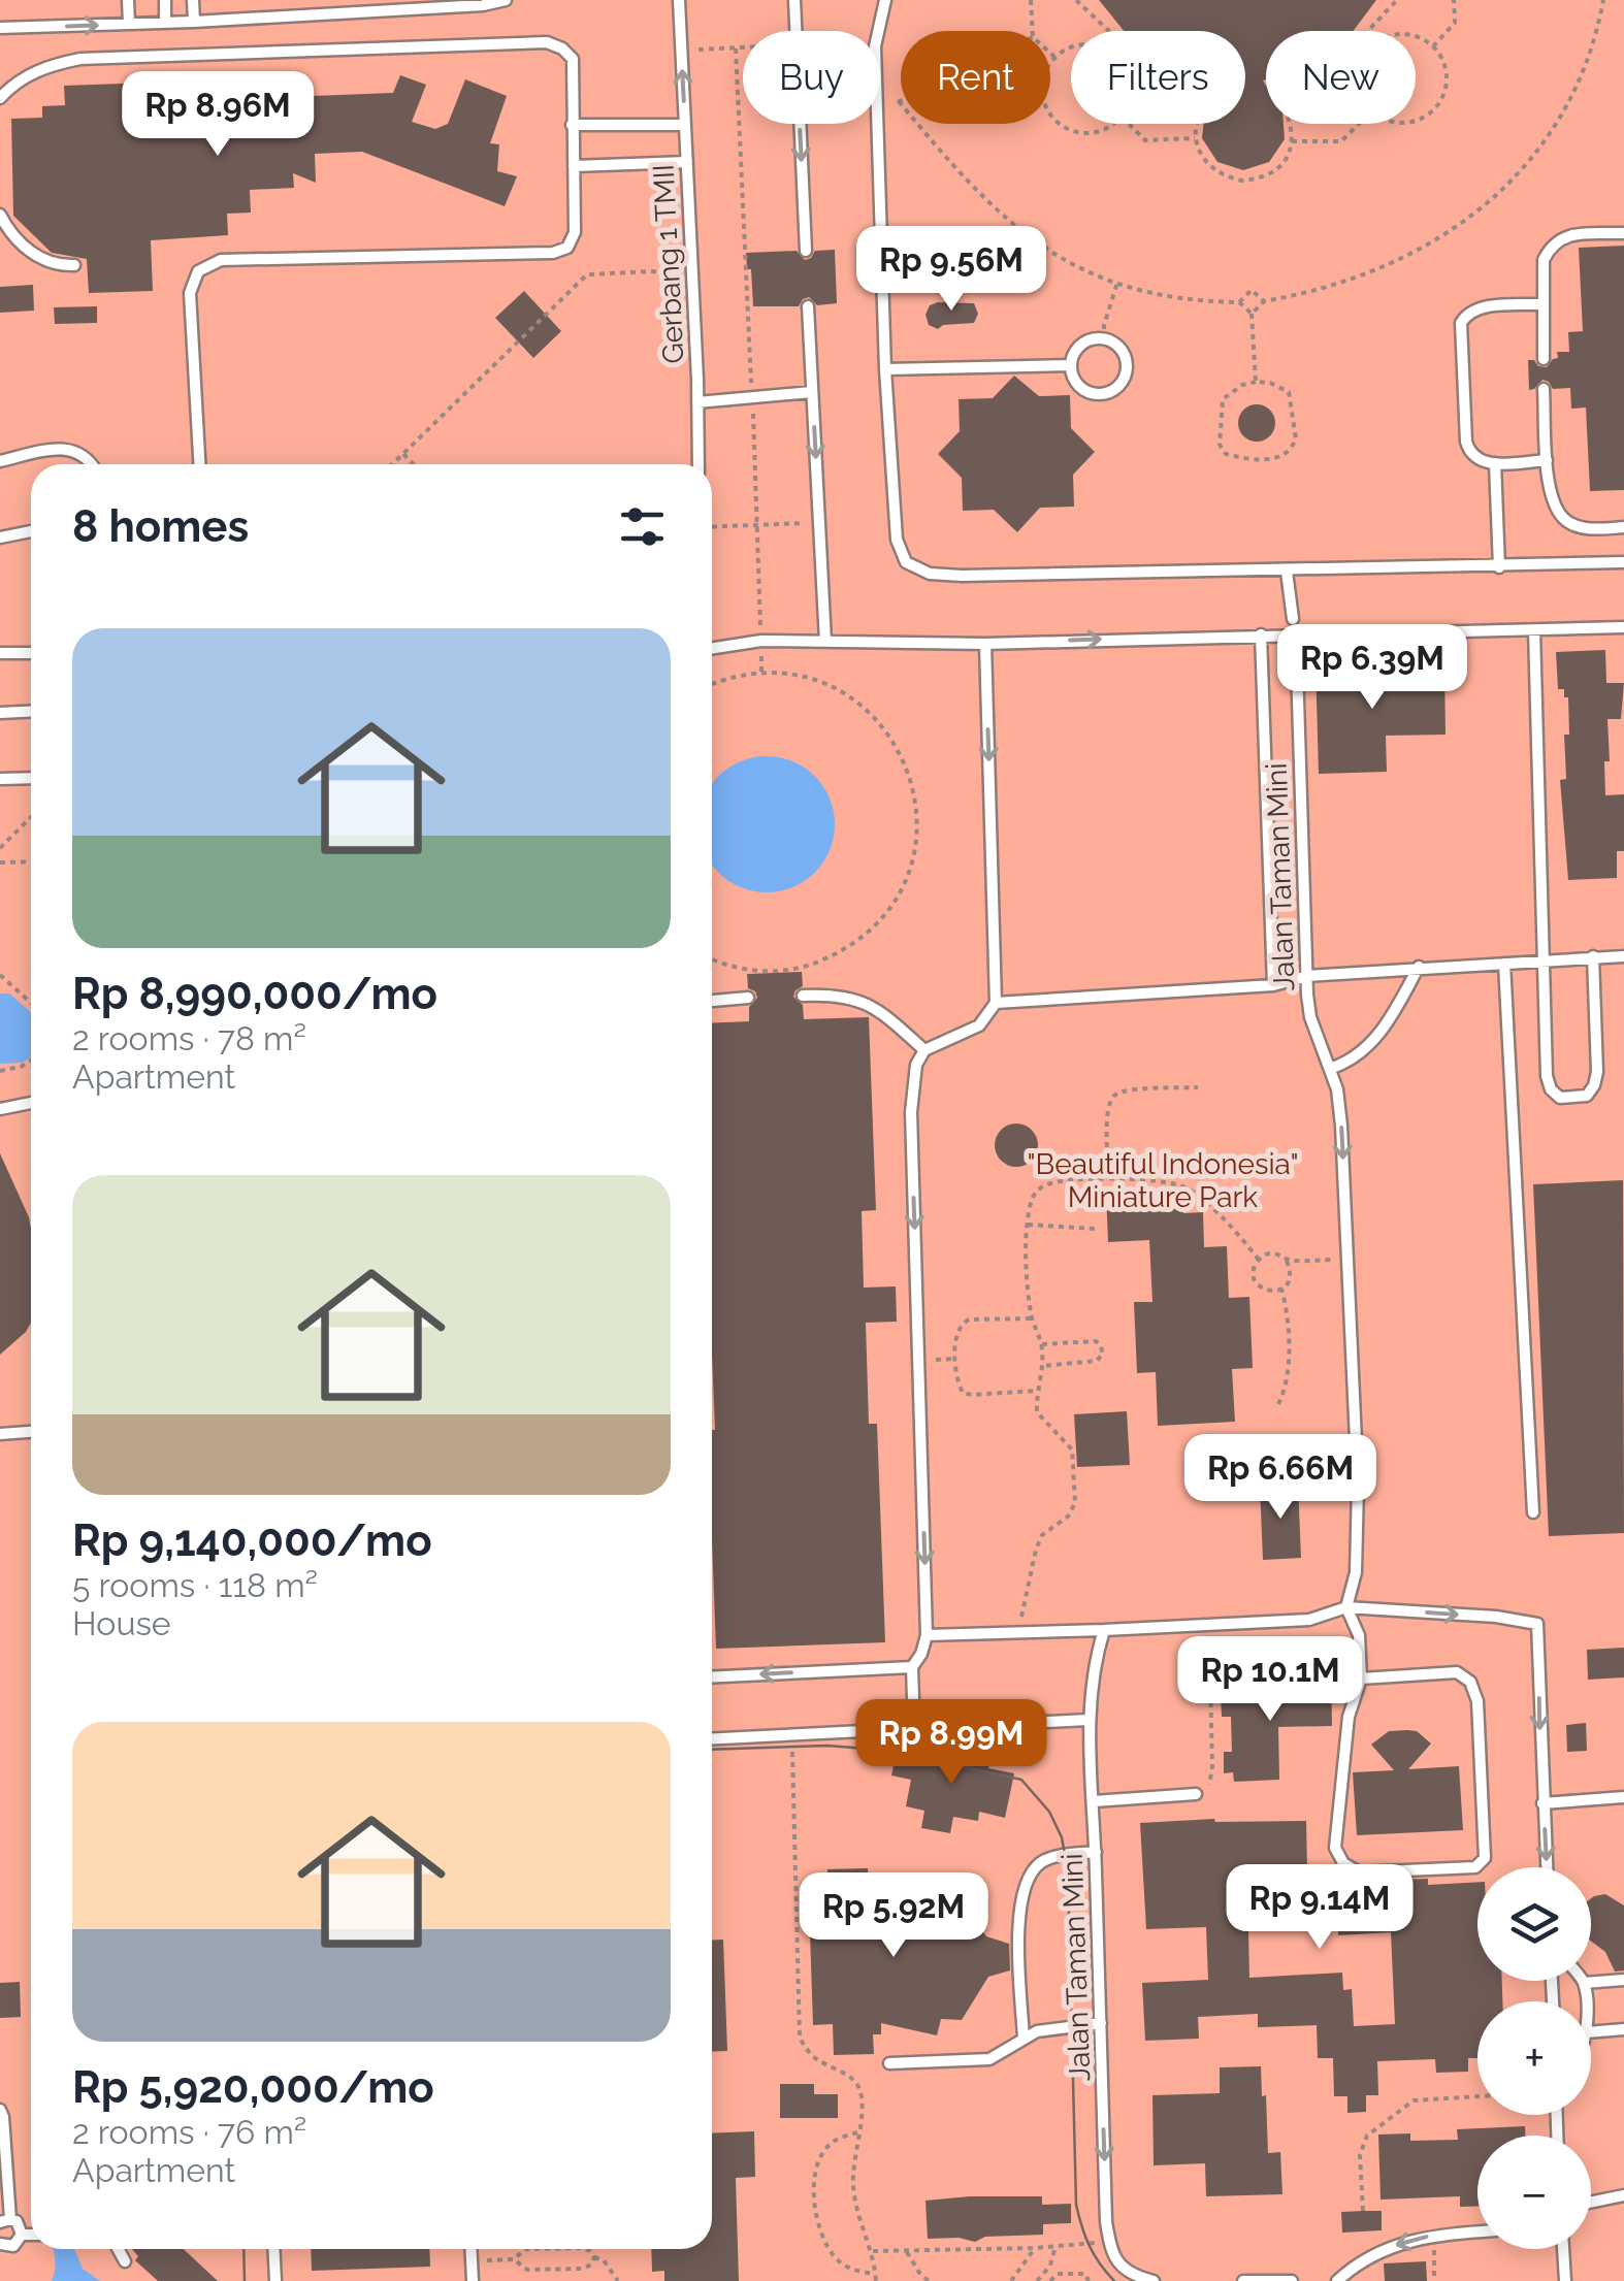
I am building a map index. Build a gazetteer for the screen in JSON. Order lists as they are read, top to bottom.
{
  "streets": {
    "lane": ["Gerbang 1 TMII", "Jalan Taman Mini"]
  },
  "parks": ["\"Beautiful Indonesia\" Miniature Park"],
  "page": {
    "chip": [
      "Buy",
      "Rent",
      "Filters",
      "New"
    ],
    "price": [
      "Rp 8.96M",
      "Rp 9.56M",
      "Rp 6.39M",
      "Rp 6.66M",
      "Rp 10.1M",
      "Rp 8.99M",
      "Rp 9.14M",
      "Rp 5.92M"
    ],
    "heading": "8 homes",
    "list": [
      {
        "name": "Rp 8,990,000/mo",
        "note": "2 rooms · 78 m² · Apartment"
      },
      {
        "name": "Rp 9,140,000/mo",
        "note": "5 rooms · 118 m² · House"
      },
      {
        "name": "Rp 5,920,000/mo",
        "note": "2 rooms · 76 m² · Apartment"
      }
    ],
    "map_buttons": ["+", "−"]
  }
}
